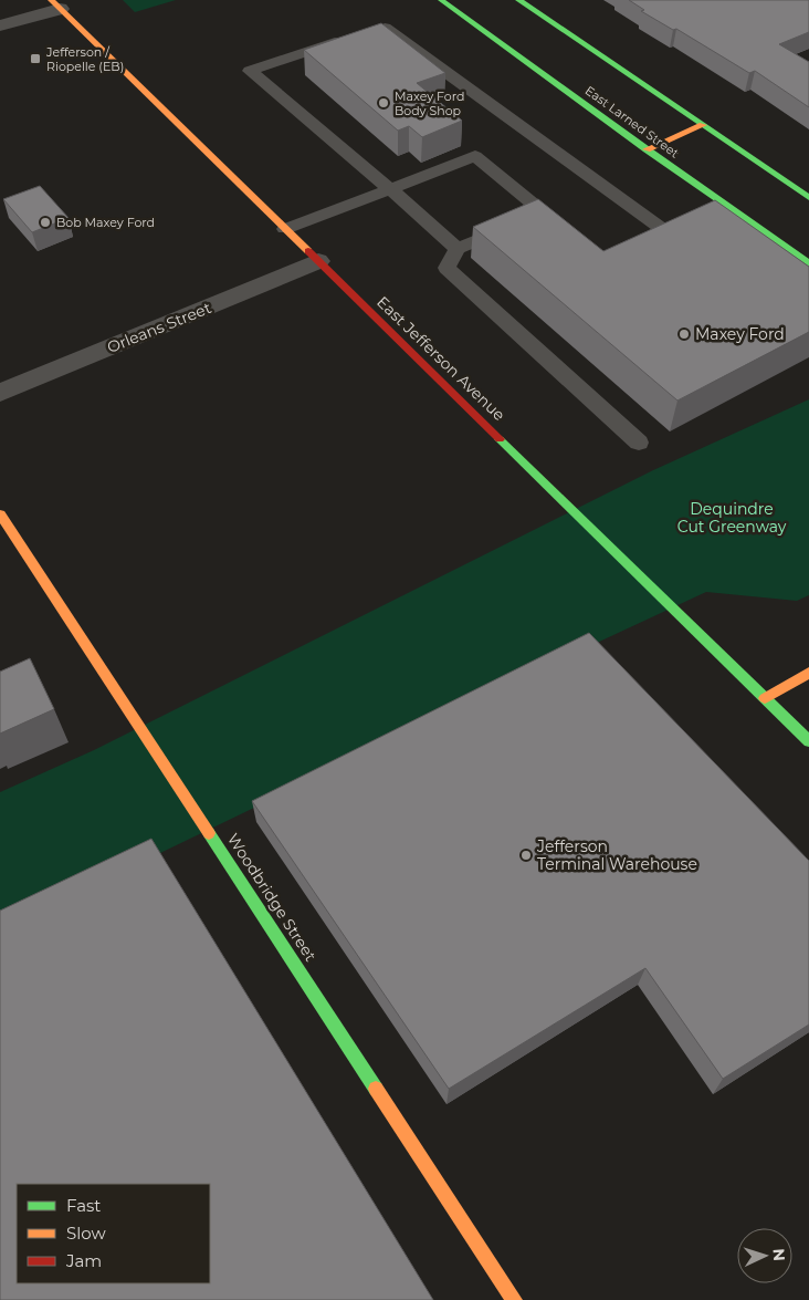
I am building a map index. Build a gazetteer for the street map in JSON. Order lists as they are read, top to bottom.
{
  "streets": {
    "street": [
      "East Larned Street",
      "Orleans Street",
      "East Jefferson Avenue",
      "Woodbridge Street"
    ]
  },
  "crossings": [
    ["Orleans Street", "East Jefferson Avenue"]
  ],
  "parks": ["Dequindre Cut Greenway"],
  "places": {
    "transit": ["Jefferson / Riopelle (EB)"],
    "other": [
      "Maxey Ford Body Shop",
      "Bob Maxey Ford",
      "Maxey Ford",
      "Jefferson Terminal Warehouse"
    ]
  },
  "legend": ["Fast", "Slow", "Jam"],
  "north": "right"
}
